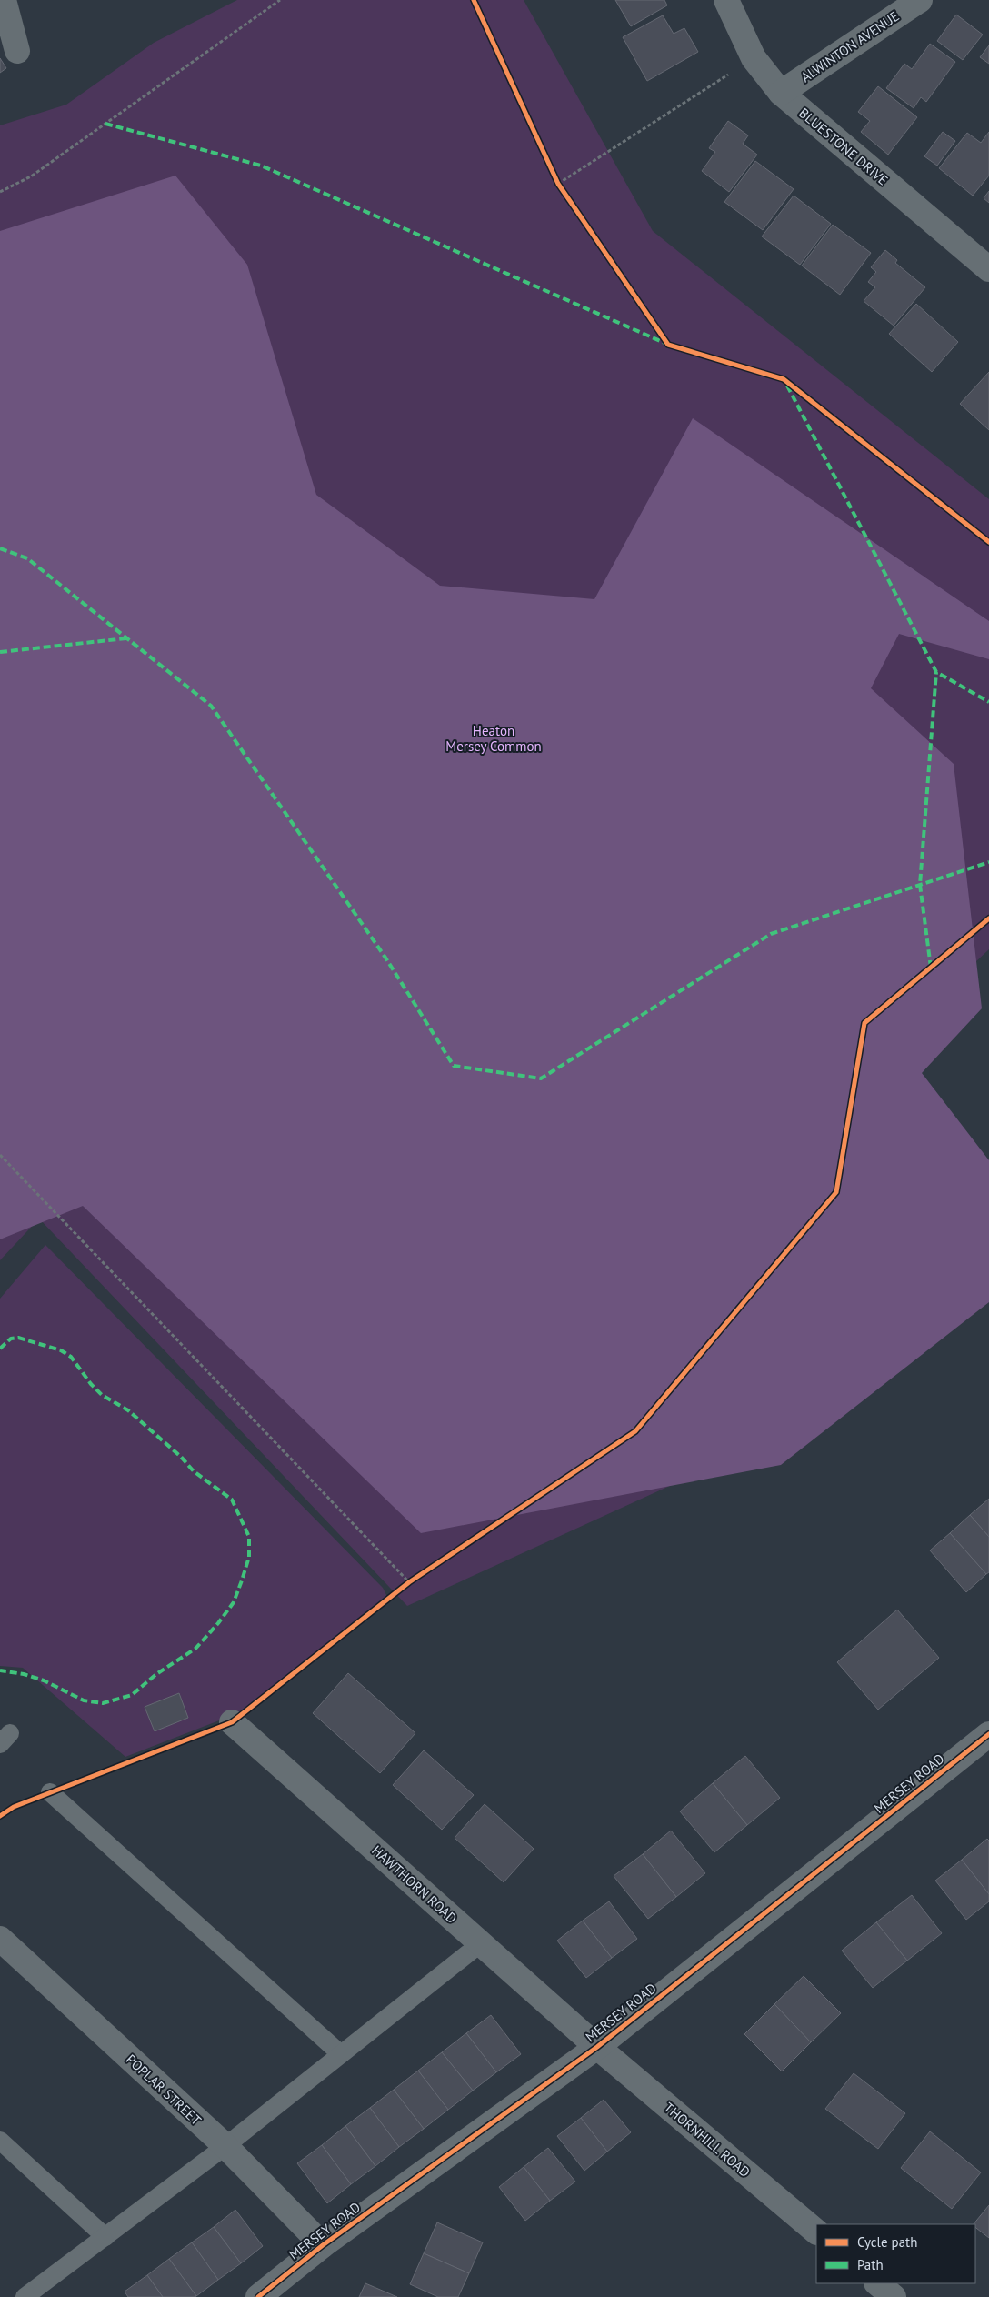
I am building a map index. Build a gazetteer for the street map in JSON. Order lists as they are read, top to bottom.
{
  "streets": {
    "street": [
      "ALWINTON AVENUE",
      "BLUESTONE DRIVE",
      "MERSEY ROAD",
      "HAWTHORN ROAD",
      "POPLAR STREET",
      "THORNHILL ROAD"
    ]
  },
  "crossings": [
    ["ALWINTON AVENUE", "BLUESTONE DRIVE"],
    ["MERSEY ROAD", "HAWTHORN ROAD"],
    ["MERSEY ROAD", "POPLAR STREET"],
    ["MERSEY ROAD", "THORNHILL ROAD"],
    ["HAWTHORN ROAD", "THORNHILL ROAD"]
  ],
  "parks": ["Heaton Mersey Common"],
  "legend": ["Cycle path", "Path"]
}
